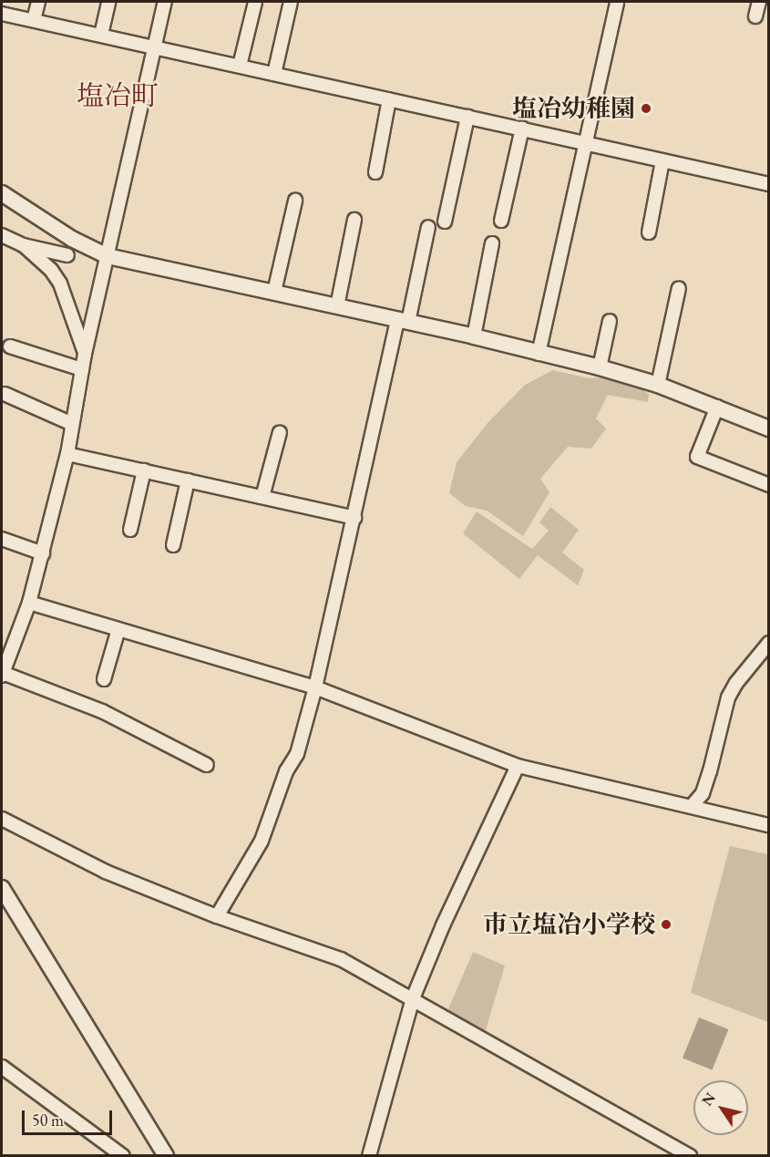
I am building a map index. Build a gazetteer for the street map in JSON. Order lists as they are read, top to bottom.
{
  "districts": ["塩冶町"],
  "places": ["塩冶幼稚園", "市立塩冶小学校"],
  "scale_bar": "50 m",
  "north": "top left"
}
